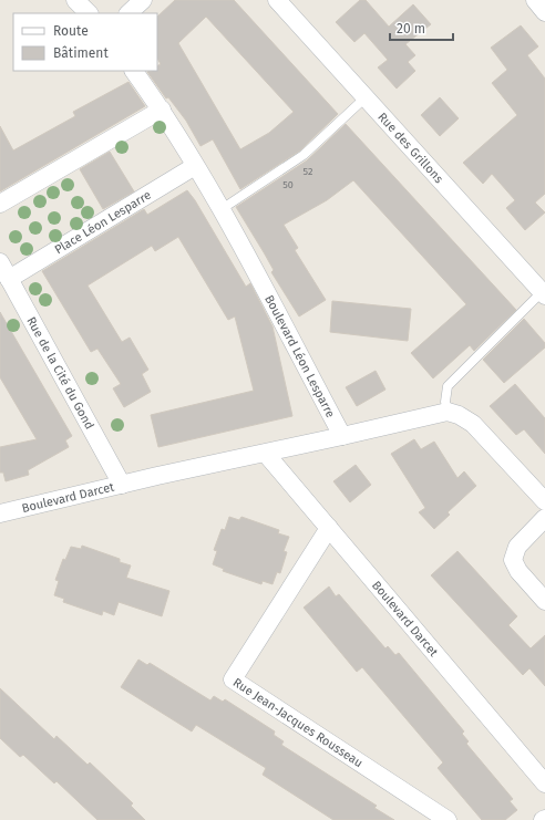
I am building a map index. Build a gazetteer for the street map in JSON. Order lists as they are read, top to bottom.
{
  "streets": {
    "street": [
      "Rue des Grillons",
      "Place Léon Lesparre",
      "Boulevard Léon Lesparre",
      "Rue de la Cité du Gond",
      "Boulevard Darcet",
      "Rue Jean-Jacques Rousseau"
    ]
  },
  "crossings": [
    ["Place Léon Lesparre", "Boulevard Léon Lesparre"],
    ["Place Léon Lesparre", "Rue de la Cité du Gond"],
    ["Boulevard Léon Lesparre", "Boulevard Darcet"],
    ["Rue de la Cité du Gond", "Boulevard Darcet"],
    ["Boulevard Darcet", "Rue Jean-Jacques Rousseau"]
  ],
  "house_numbers": ["52", "50"],
  "legend": ["Route", "Bâtiment"],
  "scale_bar": "20 m"
}
